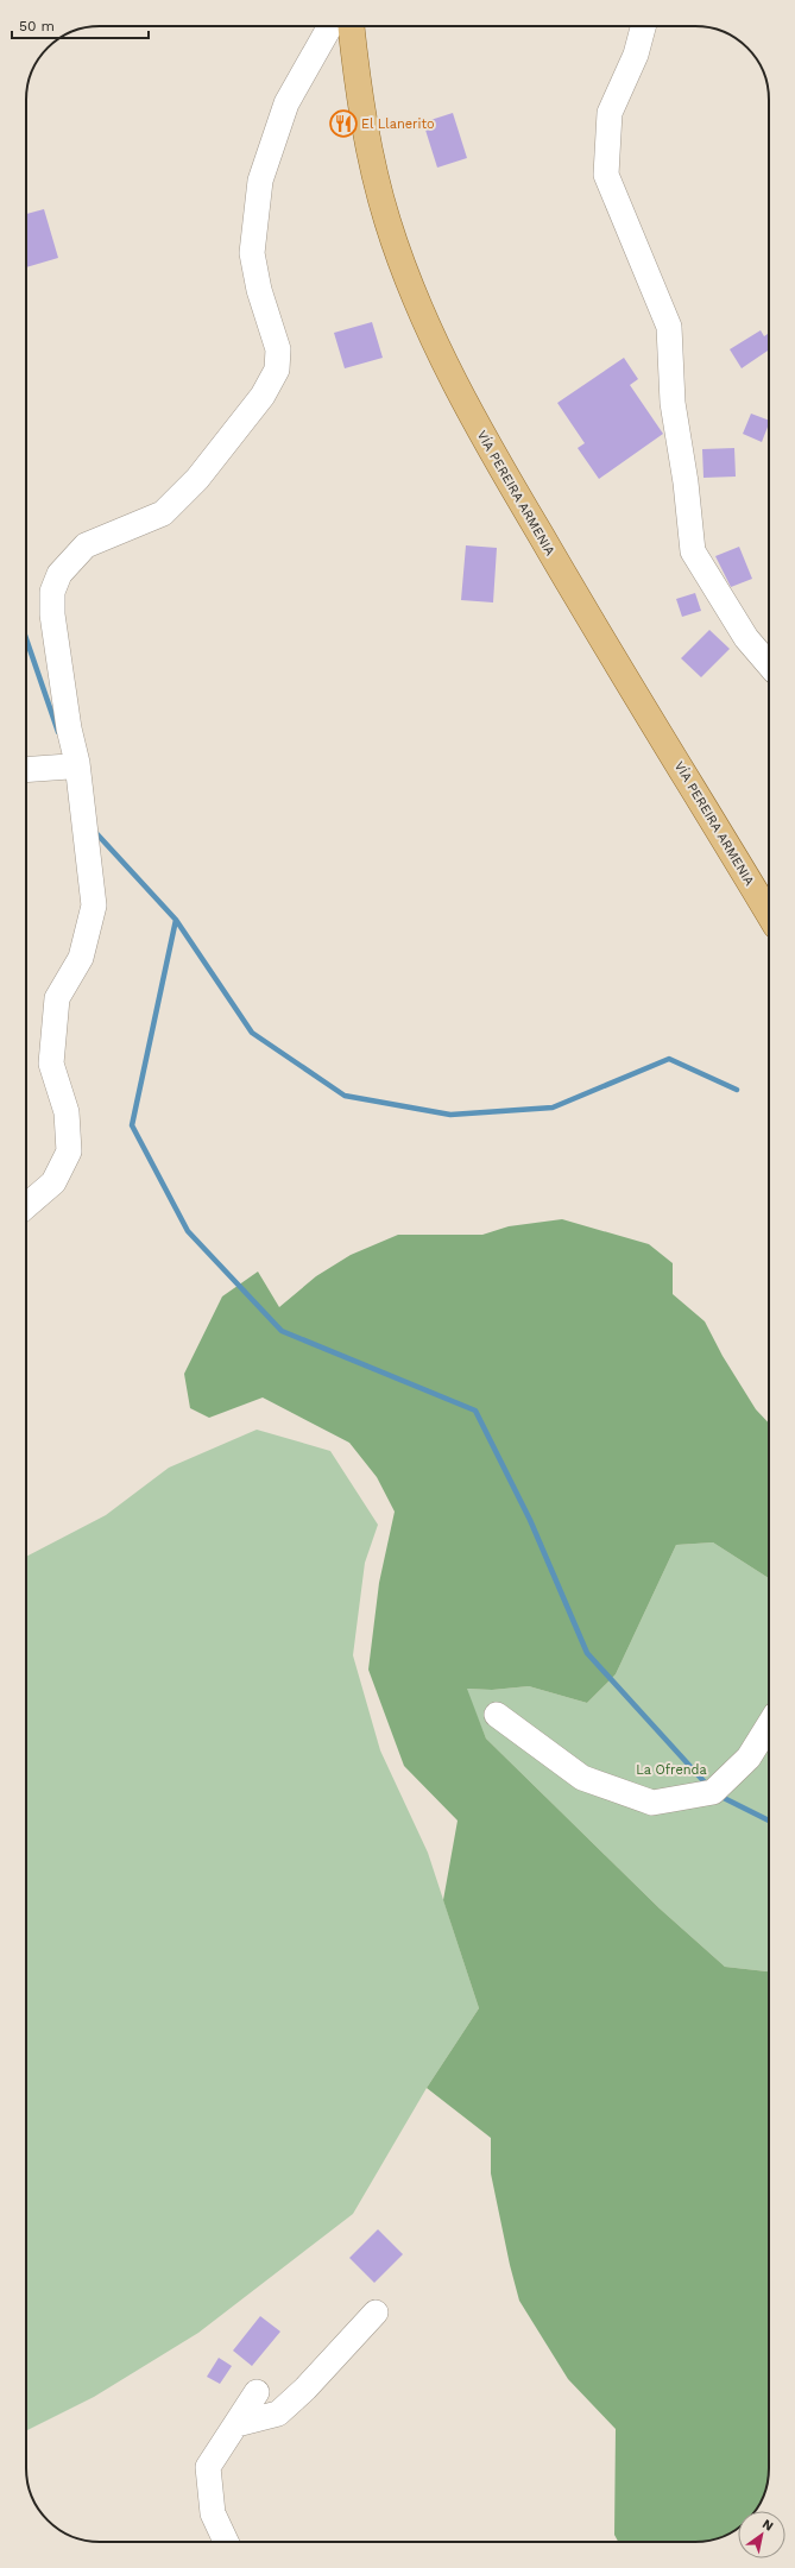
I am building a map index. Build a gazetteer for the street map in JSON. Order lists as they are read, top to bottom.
{
  "streets": {
    "main road": ["VÍA PEREIRA ARMENIA"]
  },
  "parks": ["La Ofrenda"],
  "places": {
    "restaurant": ["El Llanerito"]
  },
  "scale_bar": "50 m",
  "north": "top right"
}
